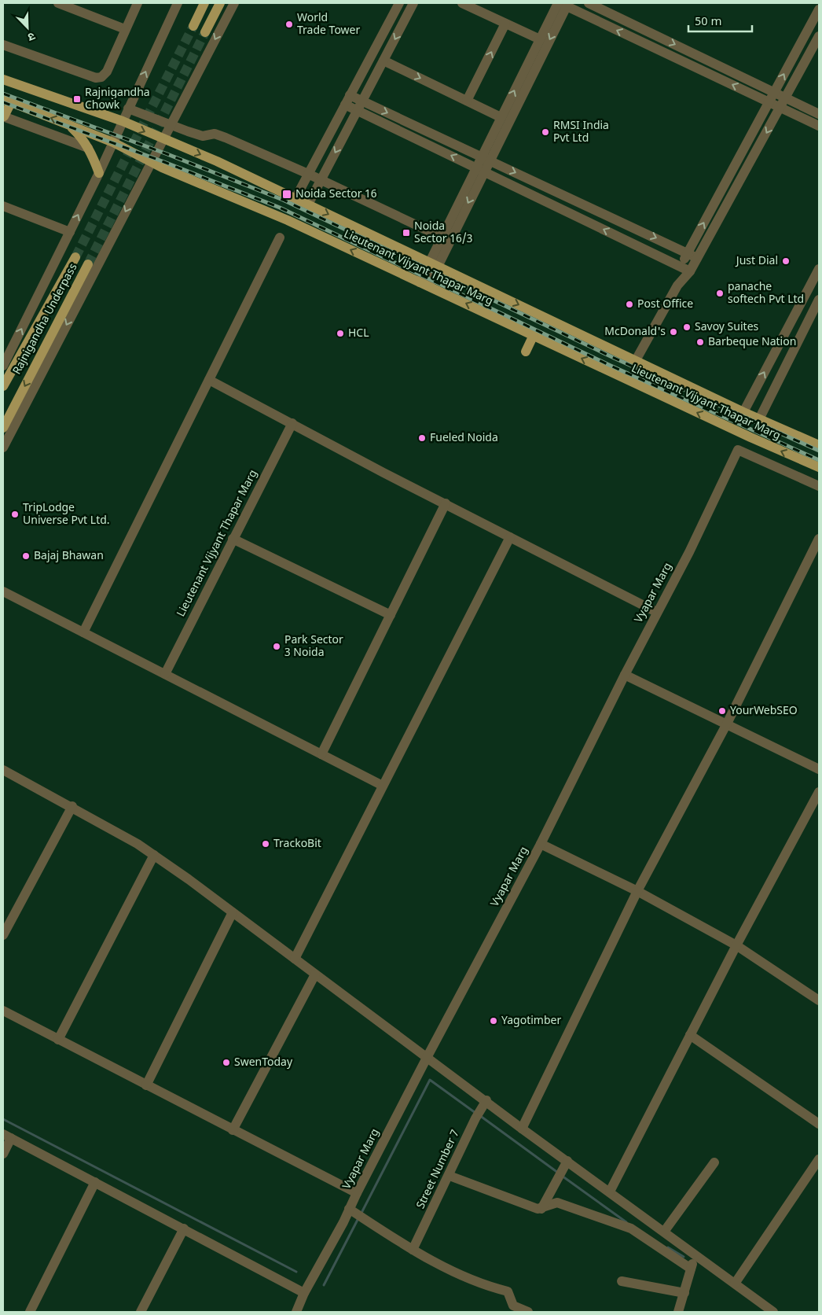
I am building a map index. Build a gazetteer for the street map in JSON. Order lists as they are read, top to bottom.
{
  "streets": {
    "main road": ["Lieutenant Vijyant Thapar Marg", "Rajnigandha Underpass"],
    "street": ["Vyapar Marg", "Street Number 7"]
  },
  "places": {
    "other": [
      "World Trade Tower",
      "RMSI India Pvt Ltd",
      "Just Dial",
      "panache softech Pvt Ltd",
      "Post Office",
      "Savoy Suites",
      "McDonald's",
      "HCL",
      "Barbeque Nation",
      "Fueled Noida",
      "TripLodge Universe Pvt Ltd.",
      "Bajaj Bhawan",
      "Park Sector 3 Noida",
      "YourWebSEO",
      "TrackoBit",
      "Yagotimber",
      "SwenToday"
    ],
    "transit": ["Rajnigandha Chowk", "Noida Sector 16", "Noida Sector 16/3"]
  },
  "scale_bar": "50 m",
  "north": "bottom right"
}
